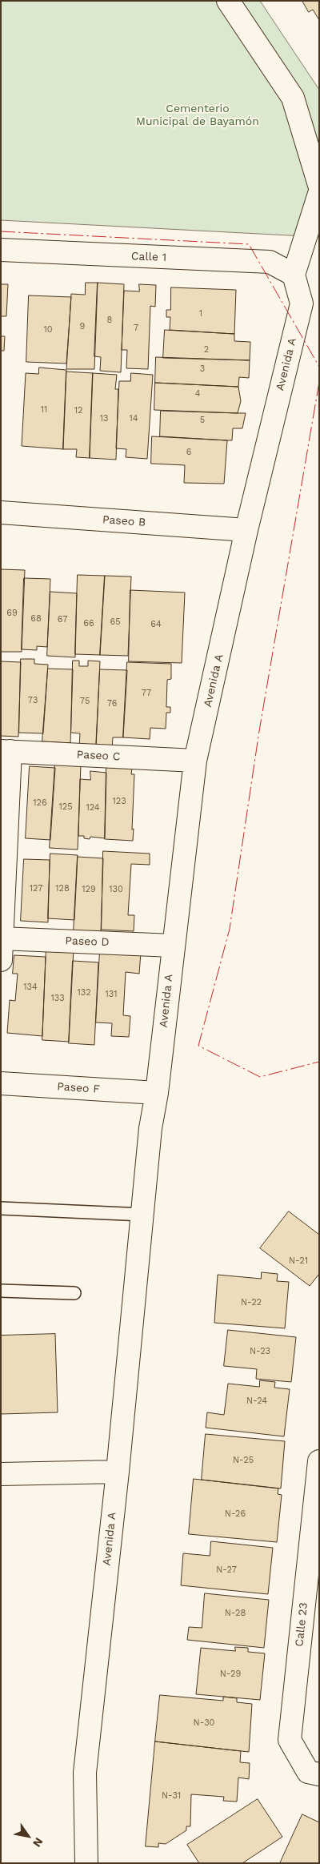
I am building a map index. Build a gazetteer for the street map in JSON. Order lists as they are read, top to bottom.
{
  "streets": {
    "street": [
      "Calle 1",
      "Avenida A",
      "Paseo B",
      "Paseo C",
      "Paseo D",
      "Paseo F",
      "Calle 23"
    ]
  },
  "crossings": [
    ["Calle 1", "Avenida A"],
    ["Avenida A", "Paseo B"],
    ["Avenida A", "Paseo C"],
    ["Avenida A", "Paseo D"],
    ["Avenida A", "Paseo F"]
  ],
  "parks": ["Cementerio Municipal de Bayamón"],
  "house_numbers": [
    "1",
    "8",
    "9",
    "7",
    "10",
    "2",
    "3",
    "4",
    "11",
    "12",
    "13",
    "14",
    "5",
    "6",
    "69",
    "68",
    "67",
    "65",
    "66",
    "64",
    "77",
    "73",
    "75",
    "76",
    "123",
    "126",
    "125",
    "124",
    "127",
    "128",
    "129",
    "130",
    "134",
    "132",
    "131",
    "133",
    "N-21",
    "N-22",
    "N-23",
    "N-24",
    "N-25",
    "N-26",
    "N-27",
    "N-28",
    "N-29",
    "N-30",
    "N-31"
  ],
  "north": "bottom right"
}
